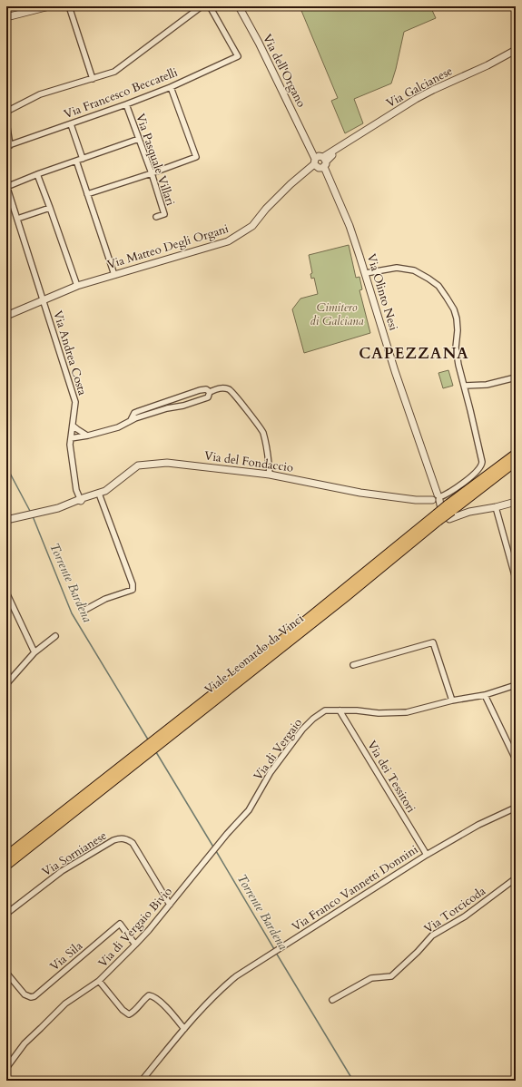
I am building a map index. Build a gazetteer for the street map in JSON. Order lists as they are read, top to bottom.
{
  "streets": {
    "highway": ["Viale Leonardo da Vinci"],
    "street": [
      "Via dell'Organo",
      "Via Galcianese",
      "Via Francesco Beccatelli",
      "Via Pasquale Villari",
      "Via Matteo Degli Organi",
      "Via Olinto Nesi",
      "Via Andrea Costa",
      "Via del Fondaccio",
      "Via di Vergaio",
      "Via dei Tessitori",
      "Via Sornianese",
      "Via Franco Vannetti Donnini",
      "Via Torcicoda",
      "Via di Vergaio Bivio",
      "Via Sila"
    ]
  },
  "crossings": [
    ["Via dell'Organo", "Via Galcianese"],
    ["Via dell'Organo", "Via Matteo Degli Organi"],
    ["Via dell'Organo", "Via Olinto Nesi"],
    ["Via Galcianese", "Via Matteo Degli Organi"],
    ["Via Galcianese", "Via Olinto Nesi"],
    ["Via Francesco Beccatelli", "Via Pasquale Villari"],
    ["Via Matteo Degli Organi", "Via Olinto Nesi"],
    ["Via Matteo Degli Organi", "Via Andrea Costa"],
    ["Via Olinto Nesi", "Via del Fondaccio"],
    ["Via Olinto Nesi", "Viale Leonardo da Vinci"],
    ["Via Andrea Costa", "Via del Fondaccio"],
    ["Via del Fondaccio", "Viale Leonardo da Vinci"],
    ["Via di Vergaio", "Via dei Tessitori"],
    ["Via di Vergaio", "Via di Vergaio Bivio"],
    ["Via dei Tessitori", "Via Franco Vannetti Donnini"],
    ["Via Sornianese", "Via di Vergaio Bivio"],
    ["Via di Vergaio Bivio", "Via Sila"]
  ],
  "districts": ["CAPEZZANA"],
  "water": ["Torrente Bardena"],
  "parks": ["Cimitero di Galciana"]
}
